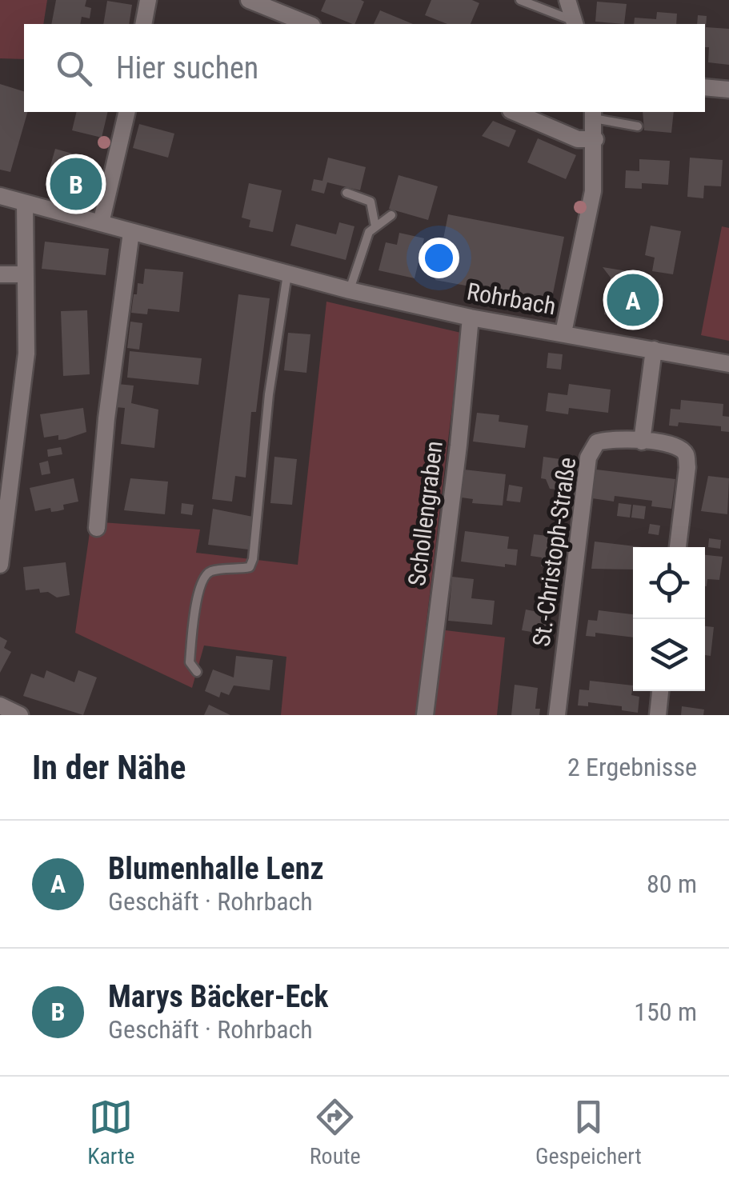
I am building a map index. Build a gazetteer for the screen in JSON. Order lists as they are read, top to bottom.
{
  "streets": {
    "street": ["Rohrbach", "Schollengraben", "St.-Christoph-Straße"]
  },
  "crossings": [
    ["Rohrbach", "Schollengraben"]
  ],
  "page": {
    "search": "Hier suchen",
    "pins": ["B", "A"],
    "heading": ["In der Nähe", "2 Ergebnisse"],
    "list": [
      {
        "mark": "A",
        "name": "Blumenhalle Lenz",
        "note": "Geschäft · Rohrbach",
        "value": "80 m"
      },
      {
        "mark": "B",
        "name": "Marys Bäcker-Eck",
        "note": "Geschäft · Rohrbach",
        "value": "150 m"
      }
    ],
    "nav": ["Karte", "Route", "Gespeichert"]
  }
}
